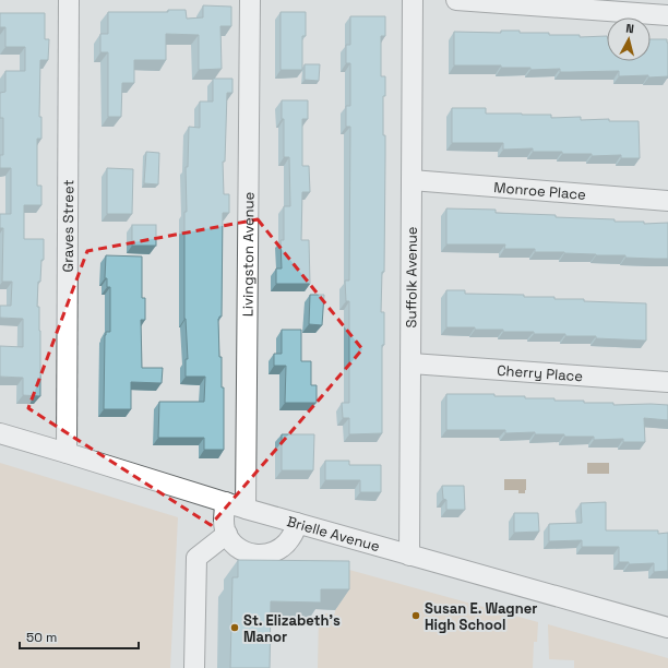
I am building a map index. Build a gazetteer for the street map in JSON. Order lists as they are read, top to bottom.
{
  "streets": {
    "street": [
      "Monroe Place",
      "Graves Street",
      "Livingston Avenue",
      "Suffolk Avenue",
      "Cherry Place",
      "Brielle Avenue"
    ]
  },
  "crossings": [
    ["Monroe Place", "Suffolk Avenue"],
    ["Graves Street", "Brielle Avenue"],
    ["Livingston Avenue", "Brielle Avenue"],
    ["Suffolk Avenue", "Cherry Place"],
    ["Suffolk Avenue", "Brielle Avenue"]
  ],
  "places": ["Susan E. Wagner High School", "St. Elizabeth's Manor"],
  "scale_bar": "50 m",
  "north": "top"
}
